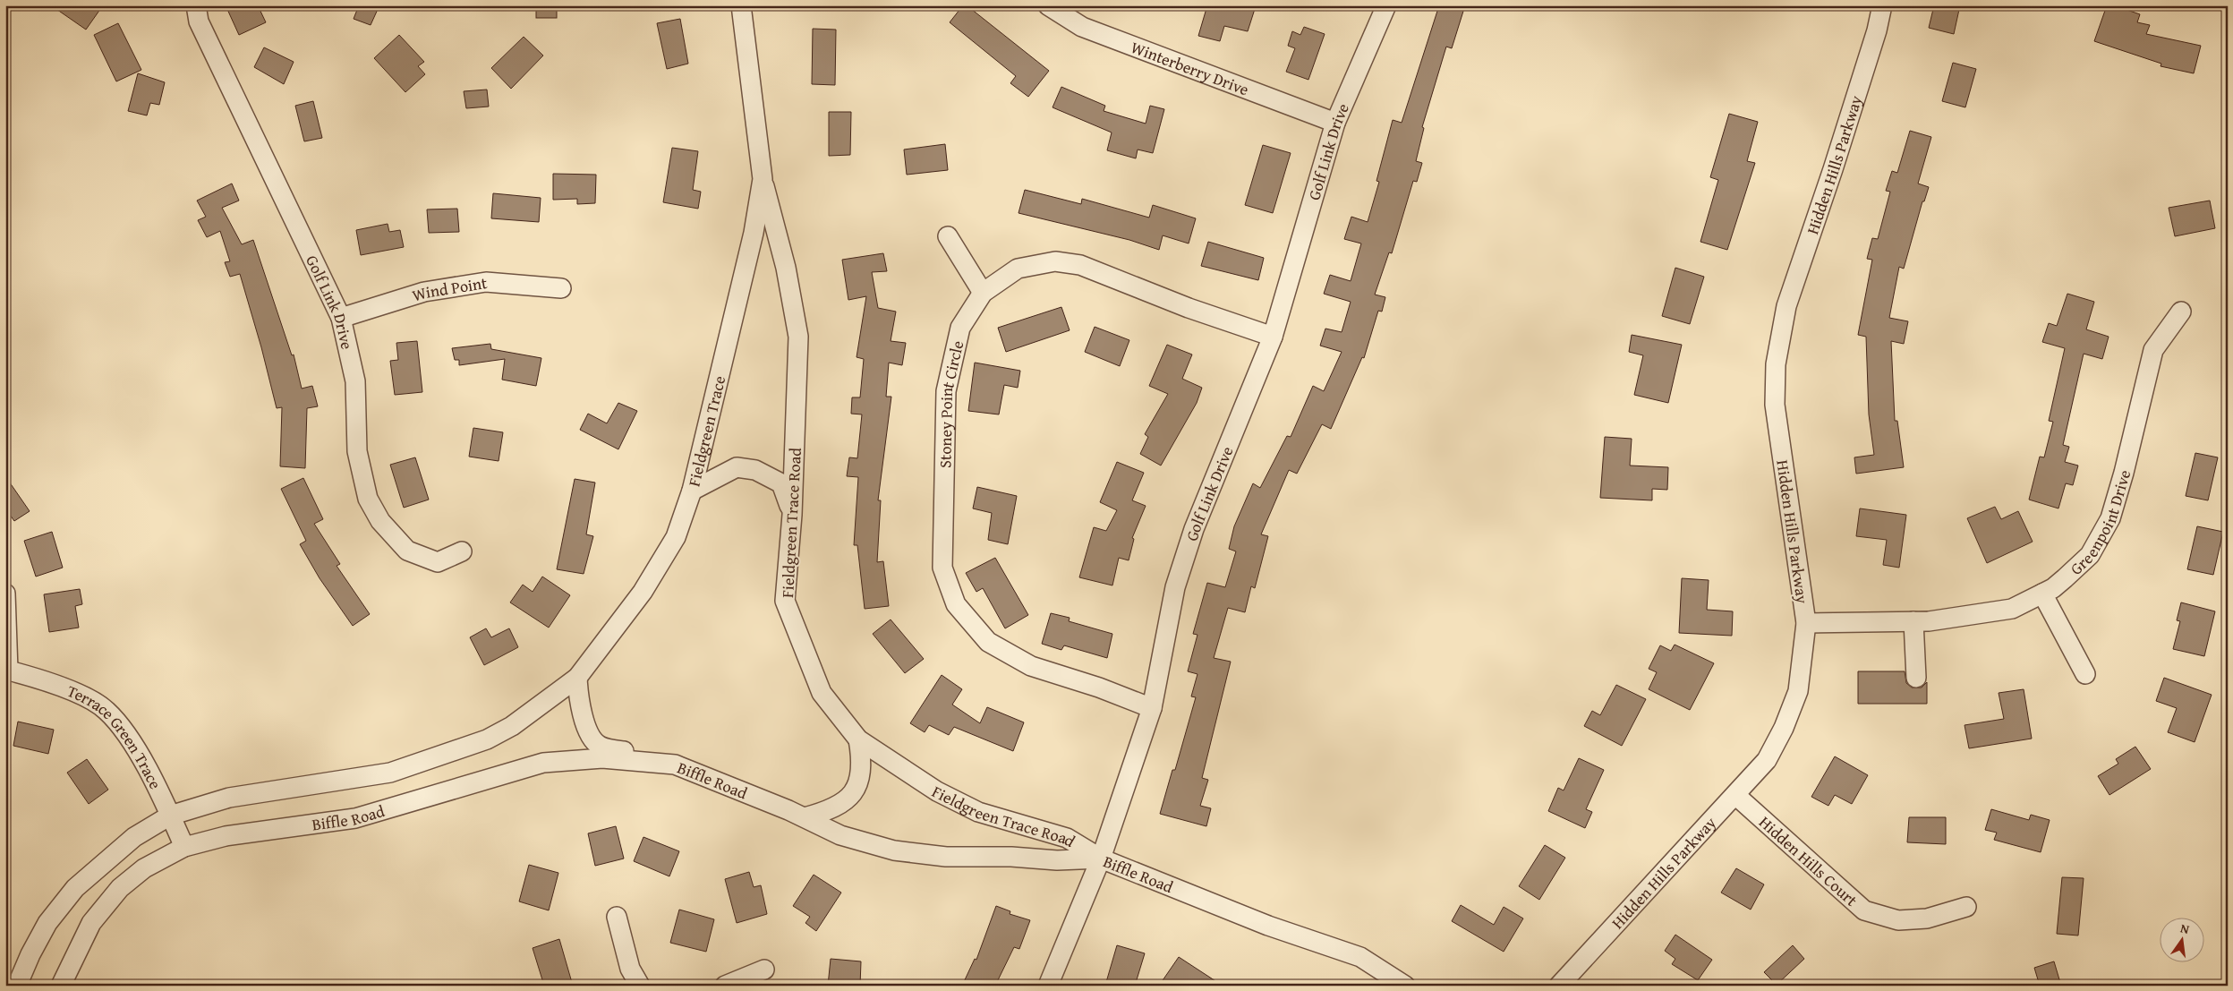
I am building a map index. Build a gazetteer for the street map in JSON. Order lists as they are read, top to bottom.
{
  "streets": {
    "street": [
      "Winterberry Drive",
      "Golf Link Drive",
      "Hidden Hills Parkway",
      "Wind Point",
      "Stoney Point Circle",
      "Fieldgreen Trace",
      "Greenpoint Drive",
      "Fieldgreen Trace Road",
      "Terrace Green Trace",
      "Biffle Road",
      "Hidden Hills Court"
    ]
  },
  "crossings": [
    ["Winterberry Drive", "Golf Link Drive"],
    ["Golf Link Drive", "Wind Point"],
    ["Golf Link Drive", "Stoney Point Circle"],
    ["Golf Link Drive", "Fieldgreen Trace Road"],
    ["Golf Link Drive", "Biffle Road"],
    ["Hidden Hills Parkway", "Greenpoint Drive"],
    ["Hidden Hills Parkway", "Hidden Hills Court"],
    ["Fieldgreen Trace", "Fieldgreen Trace Road"],
    ["Fieldgreen Trace", "Terrace Green Trace"],
    ["Fieldgreen Trace Road", "Biffle Road"],
    ["Terrace Green Trace", "Biffle Road"]
  ],
  "north": "top"
}
